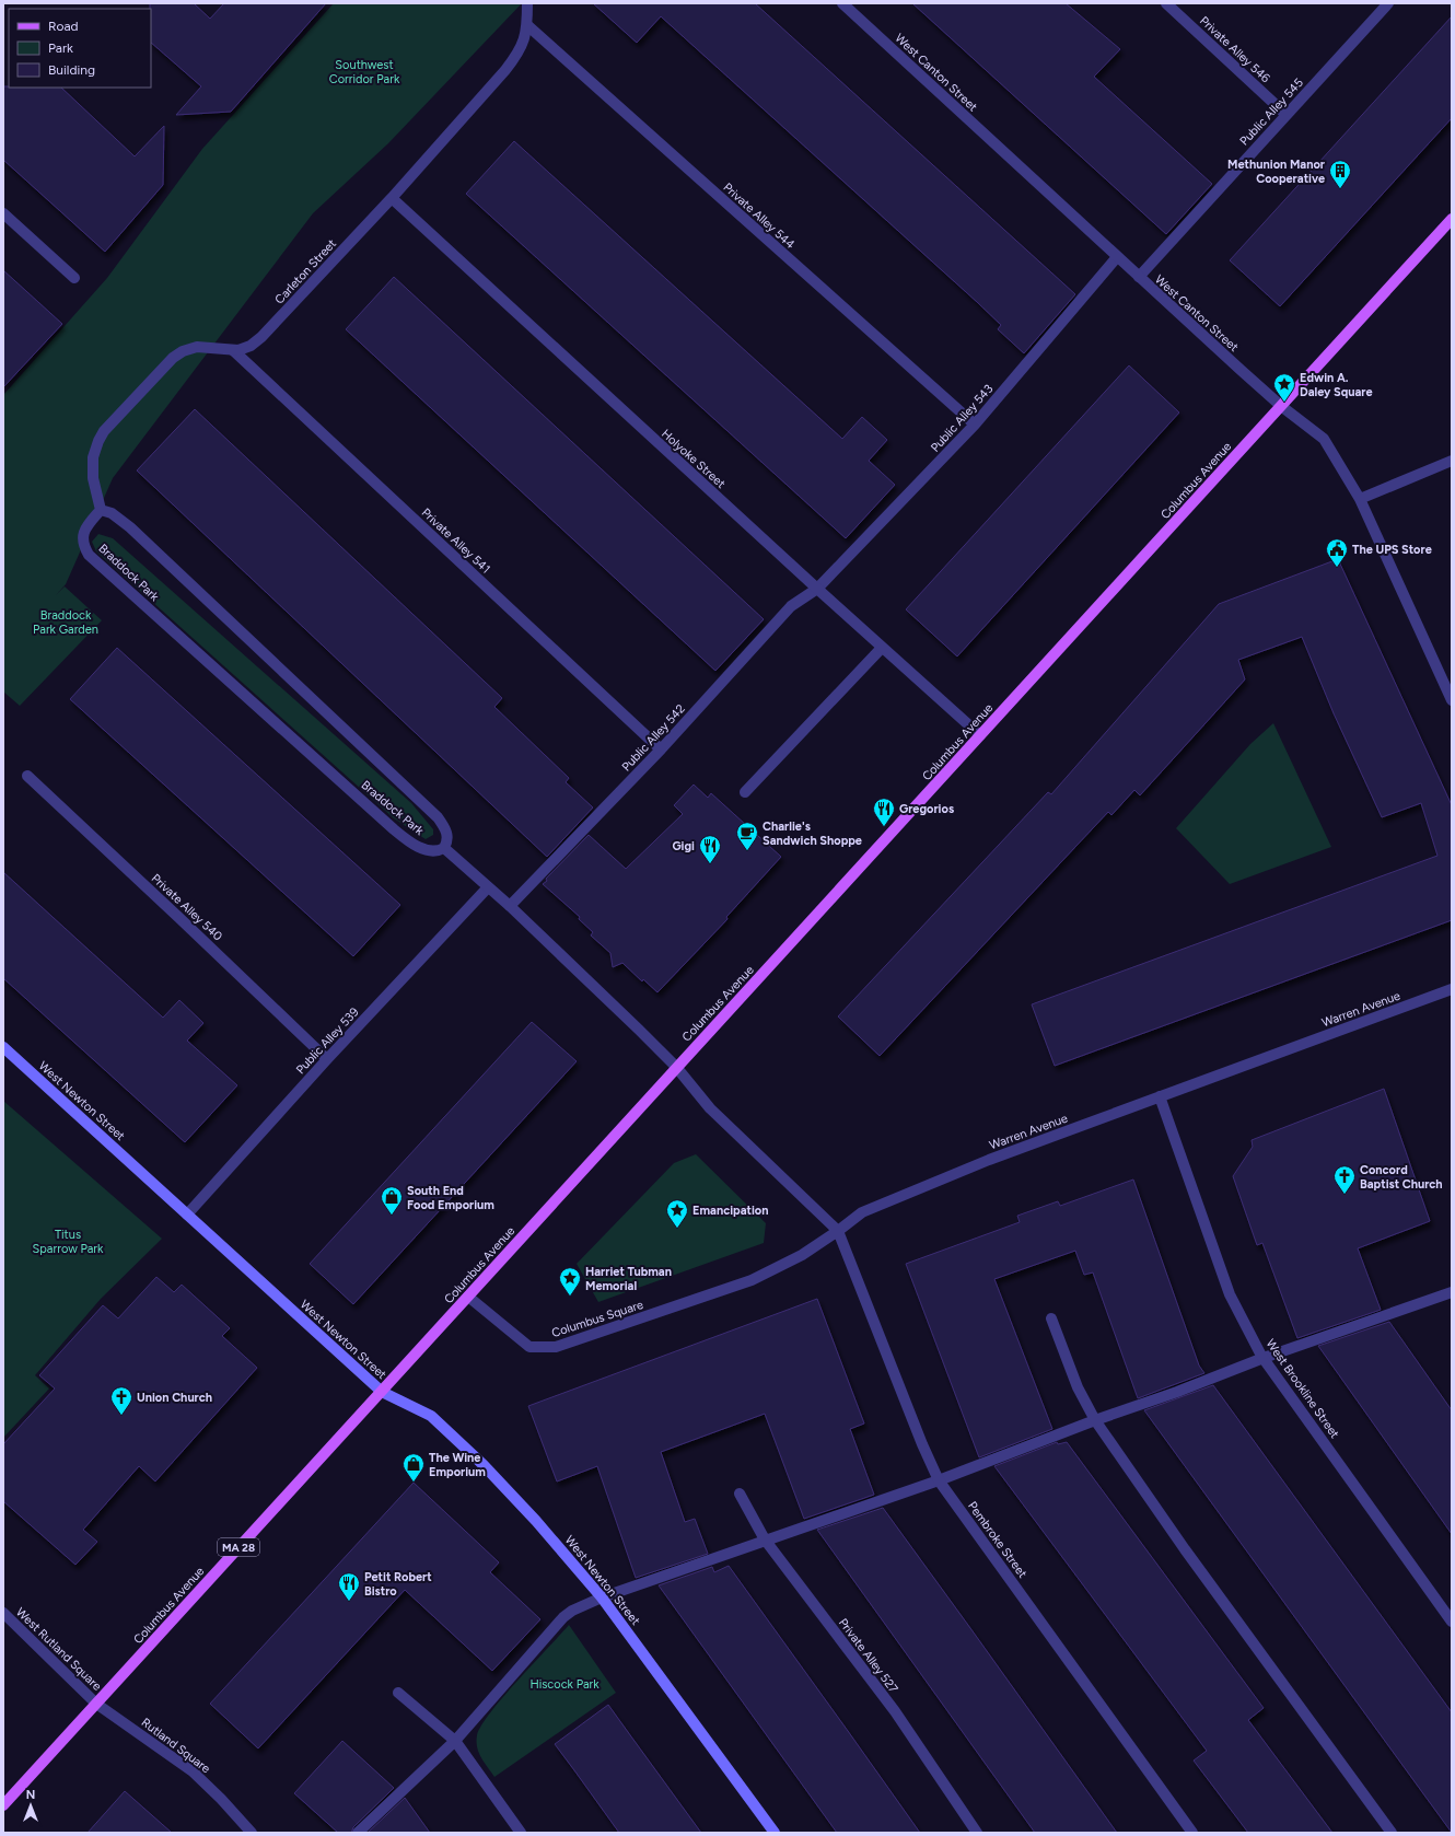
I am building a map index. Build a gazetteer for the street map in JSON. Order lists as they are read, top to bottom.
{
  "streets": {
    "main road": ["Columbus Avenue", "West Newton Street", "MA 28"],
    "street": [
      "Private Alley 546",
      "West Canton Street",
      "Public Alley 545",
      "Private Alley 544",
      "Carleton Street",
      "Public Alley 543",
      "Holyoke Street",
      "Private Alley 541",
      "Braddock Park",
      "Public Alley 542",
      "Private Alley 540",
      "Warren Avenue",
      "Public Alley 539",
      "Columbus Square",
      "West Brookline Street",
      "Pembroke Street",
      "West Rutland Square",
      "Private Alley 527",
      "Rutland Square"
    ]
  },
  "crossings": [
    ["Private Alley 546", "Public Alley 545"],
    ["West Canton Street", "Public Alley 545"],
    ["West Canton Street", "Public Alley 543"],
    ["West Canton Street", "Columbus Avenue"],
    ["Private Alley 544", "Carleton Street"],
    ["Private Alley 544", "Public Alley 543"],
    ["Carleton Street", "Holyoke Street"],
    ["Carleton Street", "Private Alley 541"],
    ["Carleton Street", "Braddock Park"],
    ["Public Alley 543", "Holyoke Street"],
    ["Public Alley 543", "Public Alley 542"],
    ["Holyoke Street", "Columbus Avenue"],
    ["Holyoke Street", "Public Alley 542"],
    ["Columbus Avenue", "West Newton Street"],
    ["Columbus Avenue", "Columbus Square"],
    ["Columbus Avenue", "West Rutland Square"],
    ["Columbus Avenue", "Rutland Square"],
    ["Private Alley 541", "Public Alley 542"],
    ["Private Alley 540", "Public Alley 539"],
    ["Warren Avenue", "Columbus Square"],
    ["Warren Avenue", "West Brookline Street"],
    ["Warren Avenue", "Pembroke Street"],
    ["Public Alley 539", "West Newton Street"],
    ["Columbus Square", "Pembroke Street"],
    ["West Rutland Square", "Rutland Square"]
  ],
  "parks": [
    "Southwest Corridor Park",
    "Braddock Park Garden",
    "Titus Sparrow Park",
    "Hiscock Park"
  ],
  "places": {
    "building": ["Methunion Manor Cooperative"],
    "place": ["Edwin A. Daley Square", "Emancipation", "Harriet Tubman Memorial"],
    "public building": ["The UPS Store"],
    "restaurant": ["Gregorios", "Gigi", "Petit Robert Bistro"],
    "cafe": ["Charlie's Sandwich Shoppe"],
    "church": ["Concord Baptist Church", "Union Church"],
    "shop": ["South End Food Emporium", "The Wine Emporium"]
  },
  "legend": ["Road", "Park", "Building"],
  "north": "top"
}
